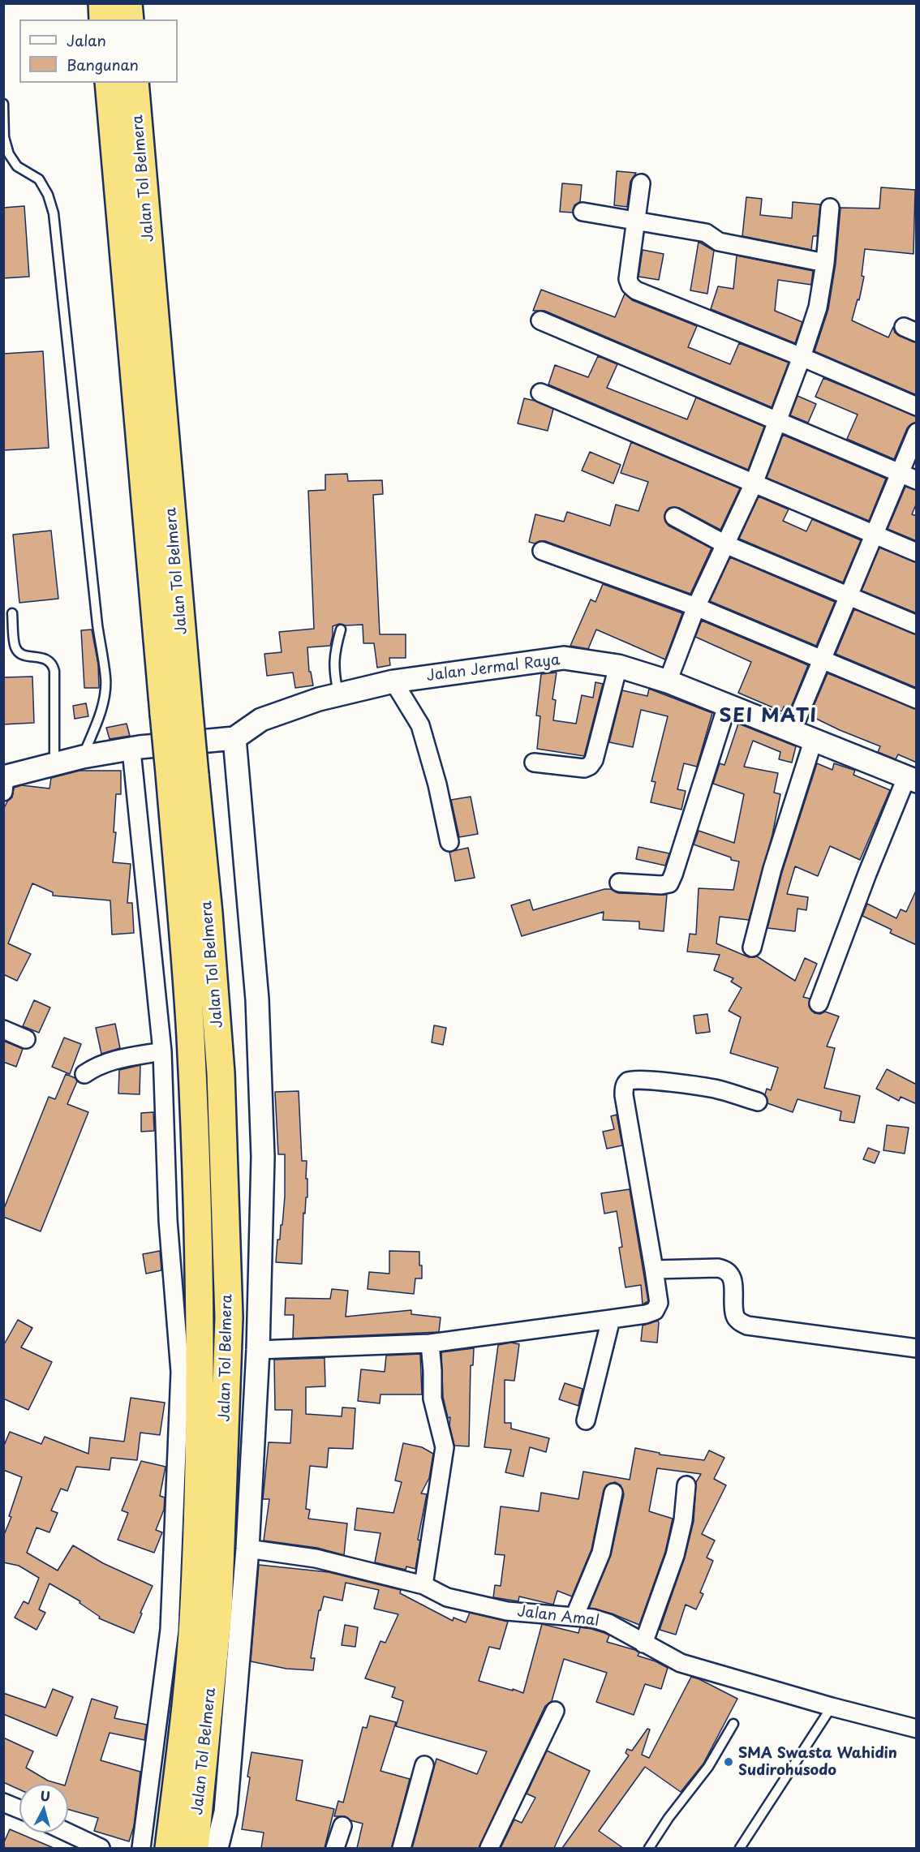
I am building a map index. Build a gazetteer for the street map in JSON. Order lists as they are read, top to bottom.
{
  "streets": {
    "highway": ["Jalan Tol Belmera"],
    "street": ["Jalan Jermal Raya", "Jalan Amal"]
  },
  "districts": ["SEI MATI"],
  "places": ["SMA Swasta Wahidin Sudirohusodo"],
  "legend": ["Jalan", "Bangunan"],
  "north": "top"
}
